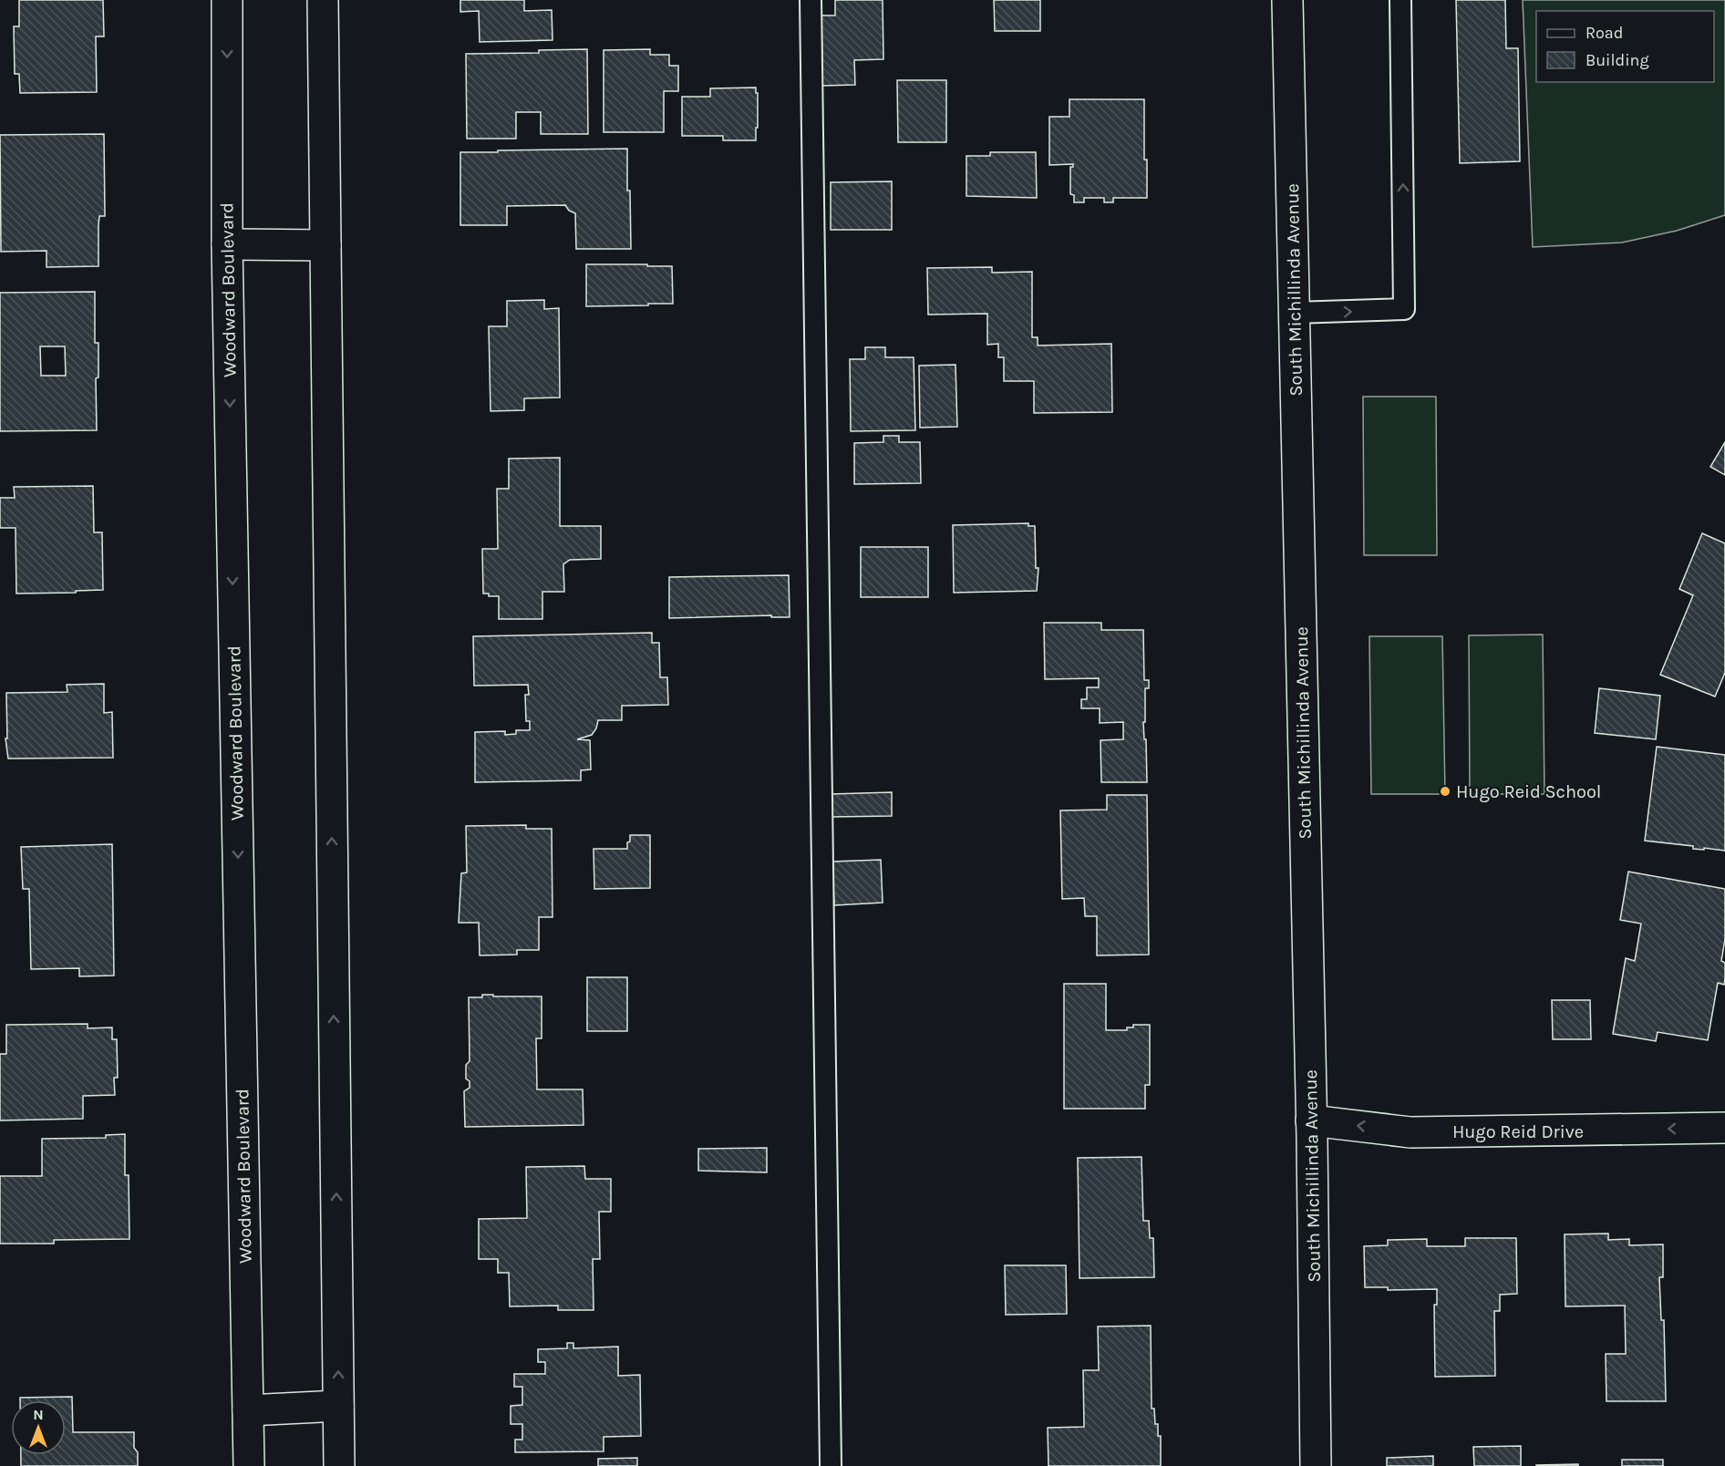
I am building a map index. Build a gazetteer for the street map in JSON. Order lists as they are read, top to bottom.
{
  "streets": {
    "street": ["Woodward Boulevard", "South Michillinda Avenue", "Hugo Reid Drive"]
  },
  "crossings": [
    ["South Michillinda Avenue", "Hugo Reid Drive"]
  ],
  "one_way": ["Hugo Reid Drive"],
  "places": ["Hugo Reid School"],
  "legend": ["Road", "Building"],
  "north": "top"
}
